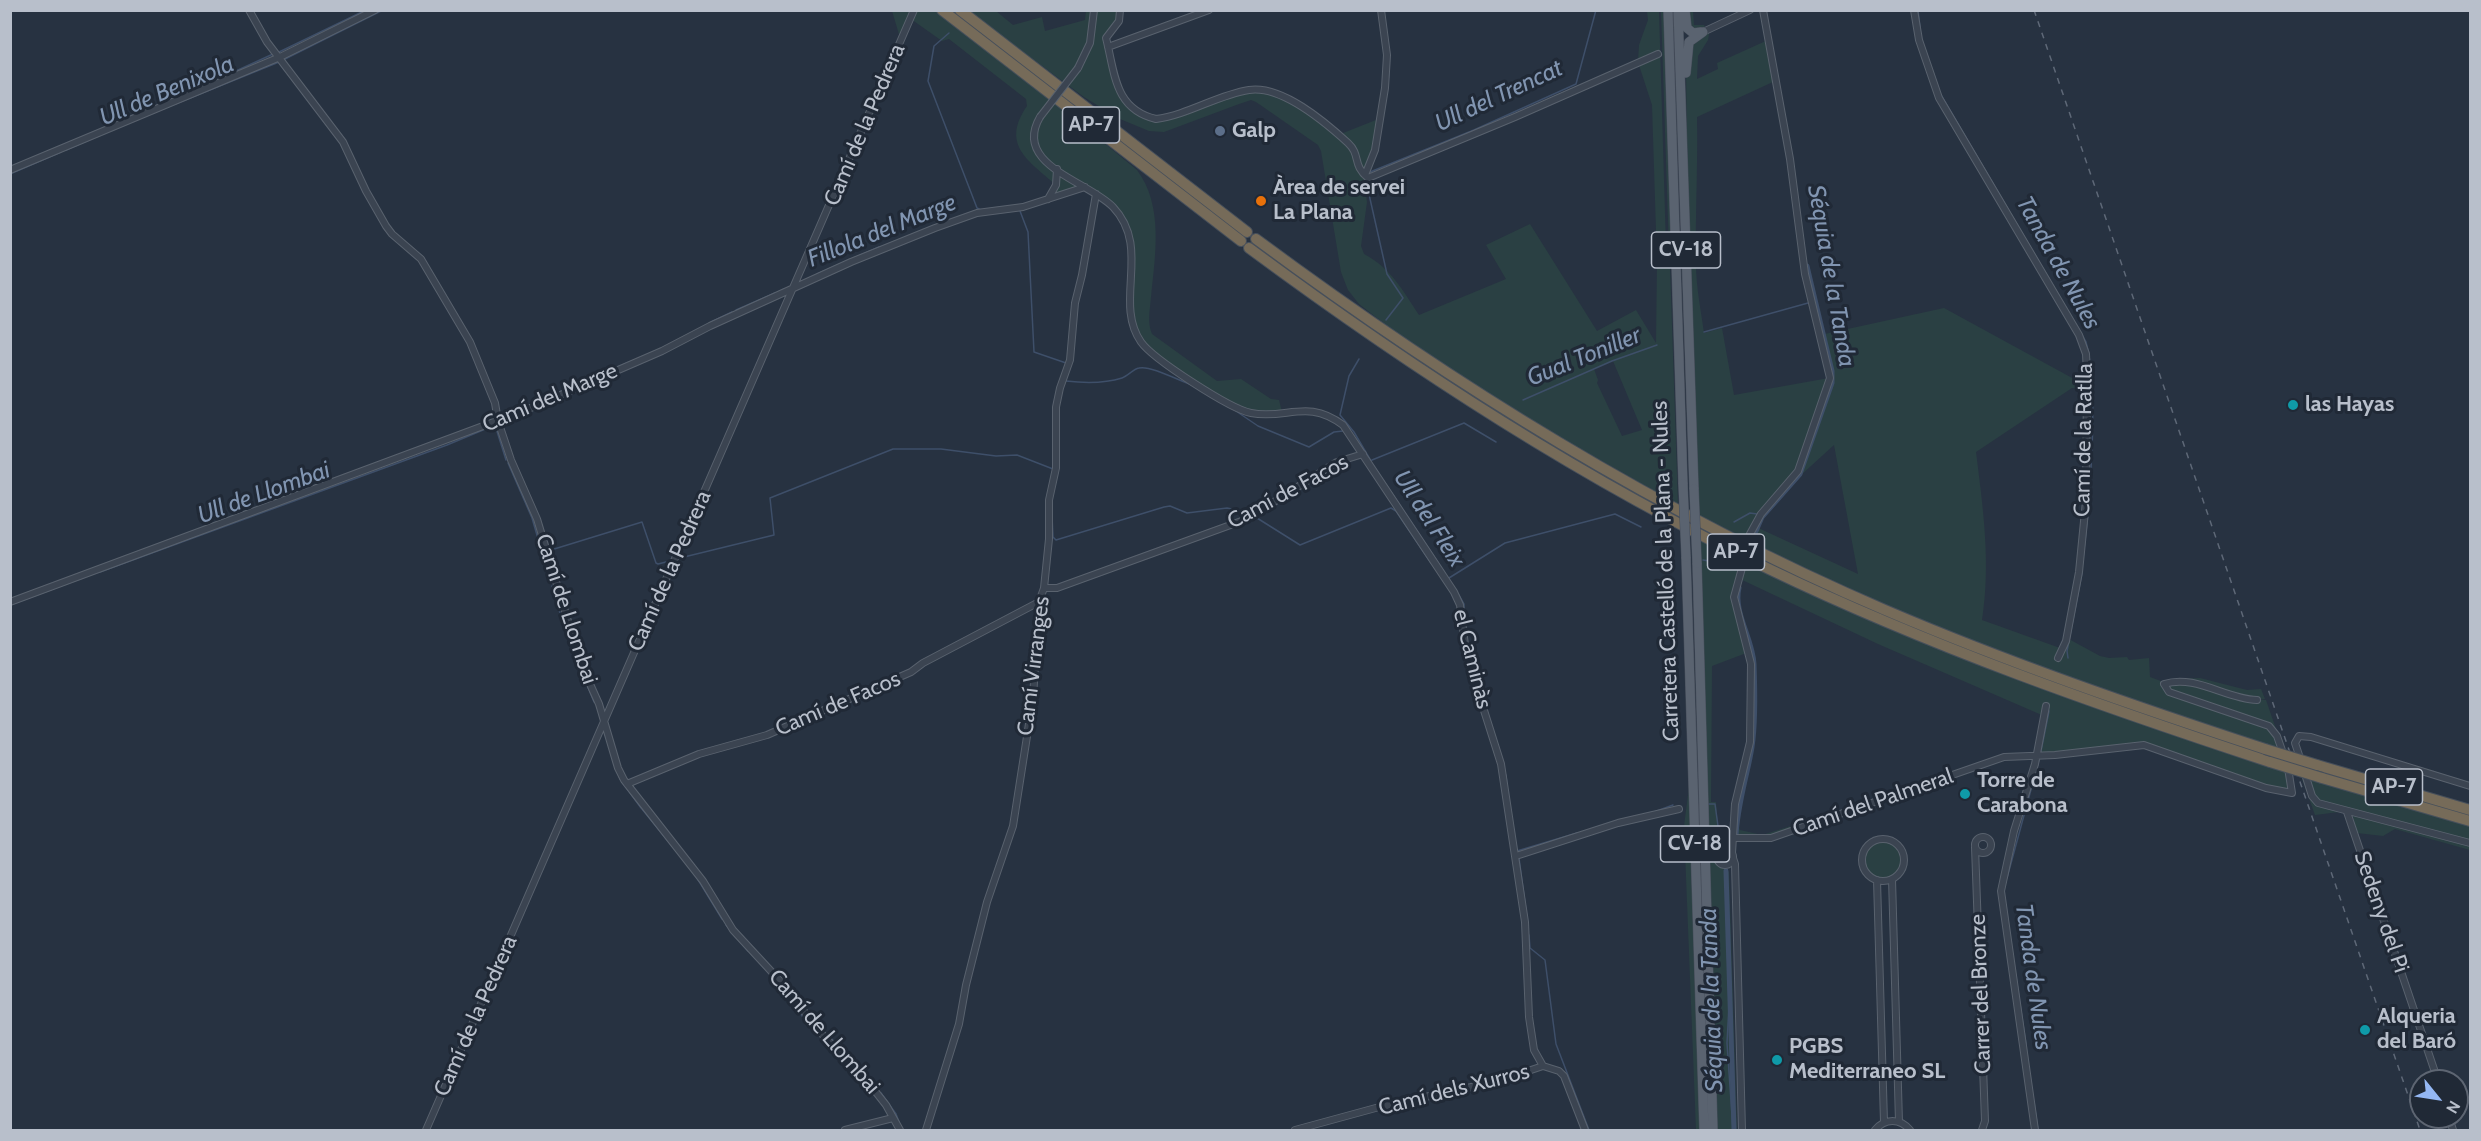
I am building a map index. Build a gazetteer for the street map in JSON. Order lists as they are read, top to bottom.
{
  "streets": {
    "highway": ["AP-7"],
    "main road": ["CV-18", "Carretera Castelló de la Plana - Nules"],
    "street": [
      "Camí de la Pedrera",
      "Camí del Marge",
      "Camí de la Ratlla",
      "Camí de Facos",
      "Camí de Llombai",
      "el Caminàs",
      "Camí Virranges",
      "Camí del Palmeral",
      "Sedeny del Pi",
      "Carrer del Bronze",
      "Camí dels Xurros"
    ]
  },
  "crossings": [
    ["Camí de la Pedrera", "Camí del Marge"],
    ["Camí de la Pedrera", "Camí de Llombai"],
    ["CV-18", "Carretera Castelló de la Plana - Nules"],
    ["Camí del Marge", "Camí de Llombai"],
    ["Camí del Marge", "el Caminàs"],
    ["Camí de Facos", "Camí de Llombai"],
    ["Camí de Facos", "el Caminàs"],
    ["Camí de Facos", "Camí Virranges"],
    ["el Caminàs", "Camí Virranges"],
    ["el Caminàs", "Camí dels Xurros"]
  ],
  "water": [
    "Ull de Benixola",
    "Ull del Trencat",
    "Fillola del Marge",
    "Tanda de Nules",
    "Séquia de la Tanda",
    "Gual Toniller",
    "Ull de Llombai",
    "Ull del Fleix"
  ],
  "places": [
    "Galp",
    "Àrea de servei La Plana",
    "las Hayas",
    "Torre de Carabona",
    "Alqueria del Baró",
    "PGBS Mediterraneo SL"
  ],
  "north": "bottom right"
}
